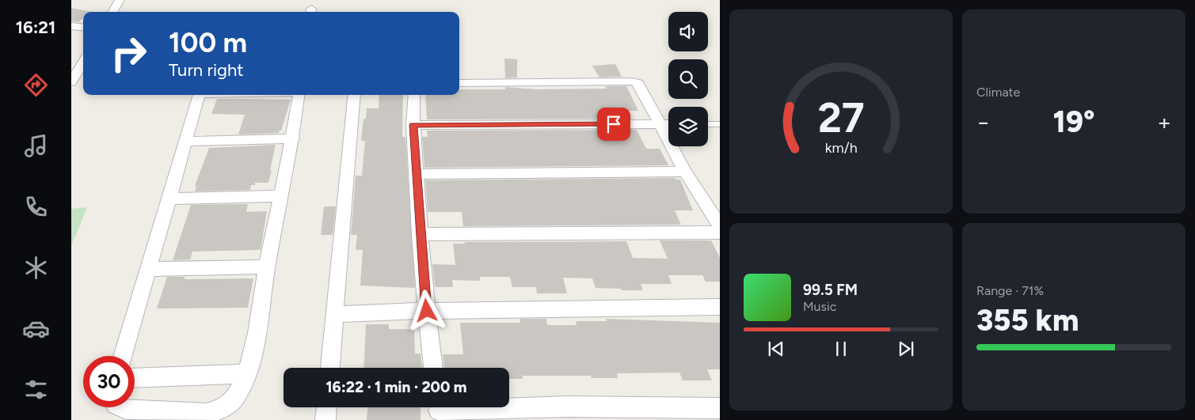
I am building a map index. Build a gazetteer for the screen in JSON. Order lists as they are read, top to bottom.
{
  "page": {
    "tabs": "16:21",
    "tile": [
      "Climate",
      ["Range · 71%", "355 km"]
    ],
    "turn": ["100 m", "Turn right"],
    "heat": ["−", "19°", "+"],
    "song": ["99.5 FM", "Music"],
    "limit": "30",
    "trip": "16:22 · 1 min · 200 m",
    "gauge": ["27", "km/h"]
  }
}
